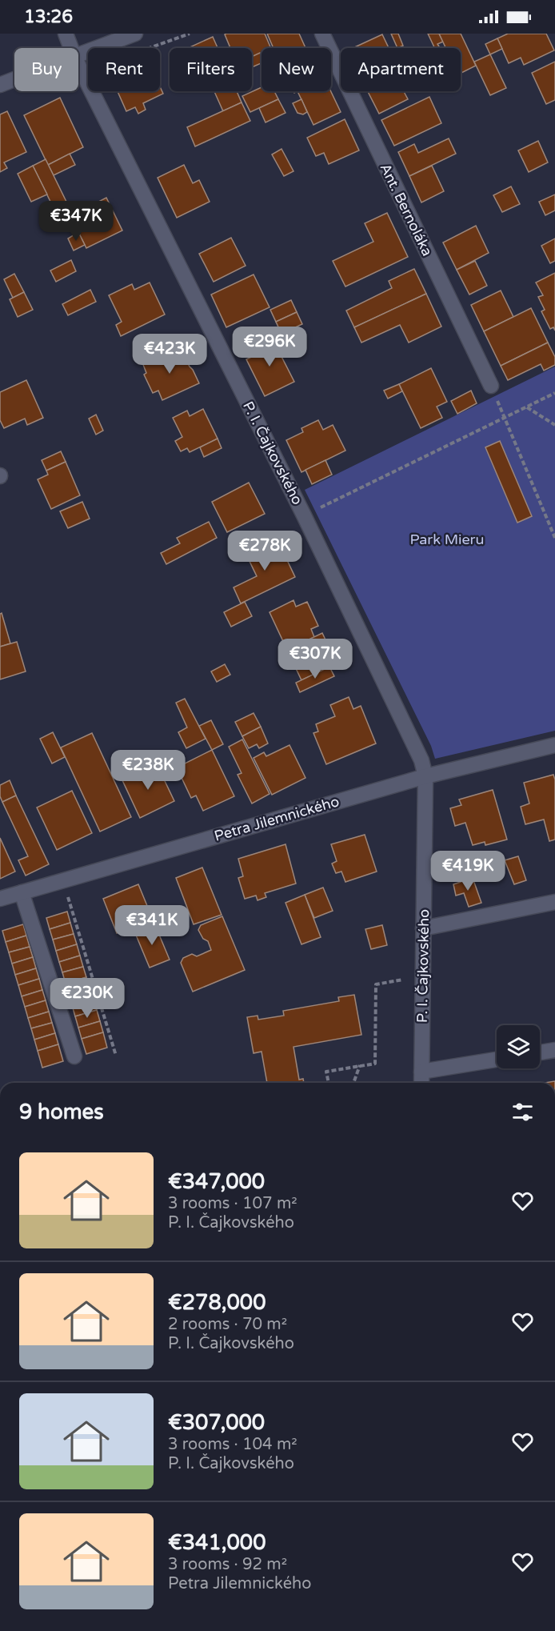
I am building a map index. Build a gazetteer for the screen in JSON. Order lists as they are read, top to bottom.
{
  "streets": {
    "street": ["Ant. Bernoláka", "P. I. Čajkovského", "Petra Jilemnického"]
  },
  "crossings": [
    ["P. I. Čajkovského", "Petra Jilemnického"]
  ],
  "parks": ["Park Mieru"],
  "page": {
    "status": "13:26",
    "chip": [
      "Buy",
      "Rent",
      "Filters",
      "New",
      "Apartment"
    ],
    "price": [
      "€347K",
      "€296K",
      "€423K",
      "€278K",
      "€307K",
      "€238K",
      "€419K",
      "€341K",
      "€230K"
    ],
    "heading": "9 homes",
    "list": [
      {
        "name": "€347,000",
        "note": "3 rooms · 107 m² · P. I. Čajkovského"
      },
      {
        "name": "€278,000",
        "note": "2 rooms · 70 m² · P. I. Čajkovského"
      },
      {
        "name": "€307,000",
        "note": "3 rooms · 104 m² · P. I. Čajkovského"
      },
      {
        "name": "€341,000",
        "note": "3 rooms · 92 m² · Petra Jilemnického"
      }
    ]
  }
}
